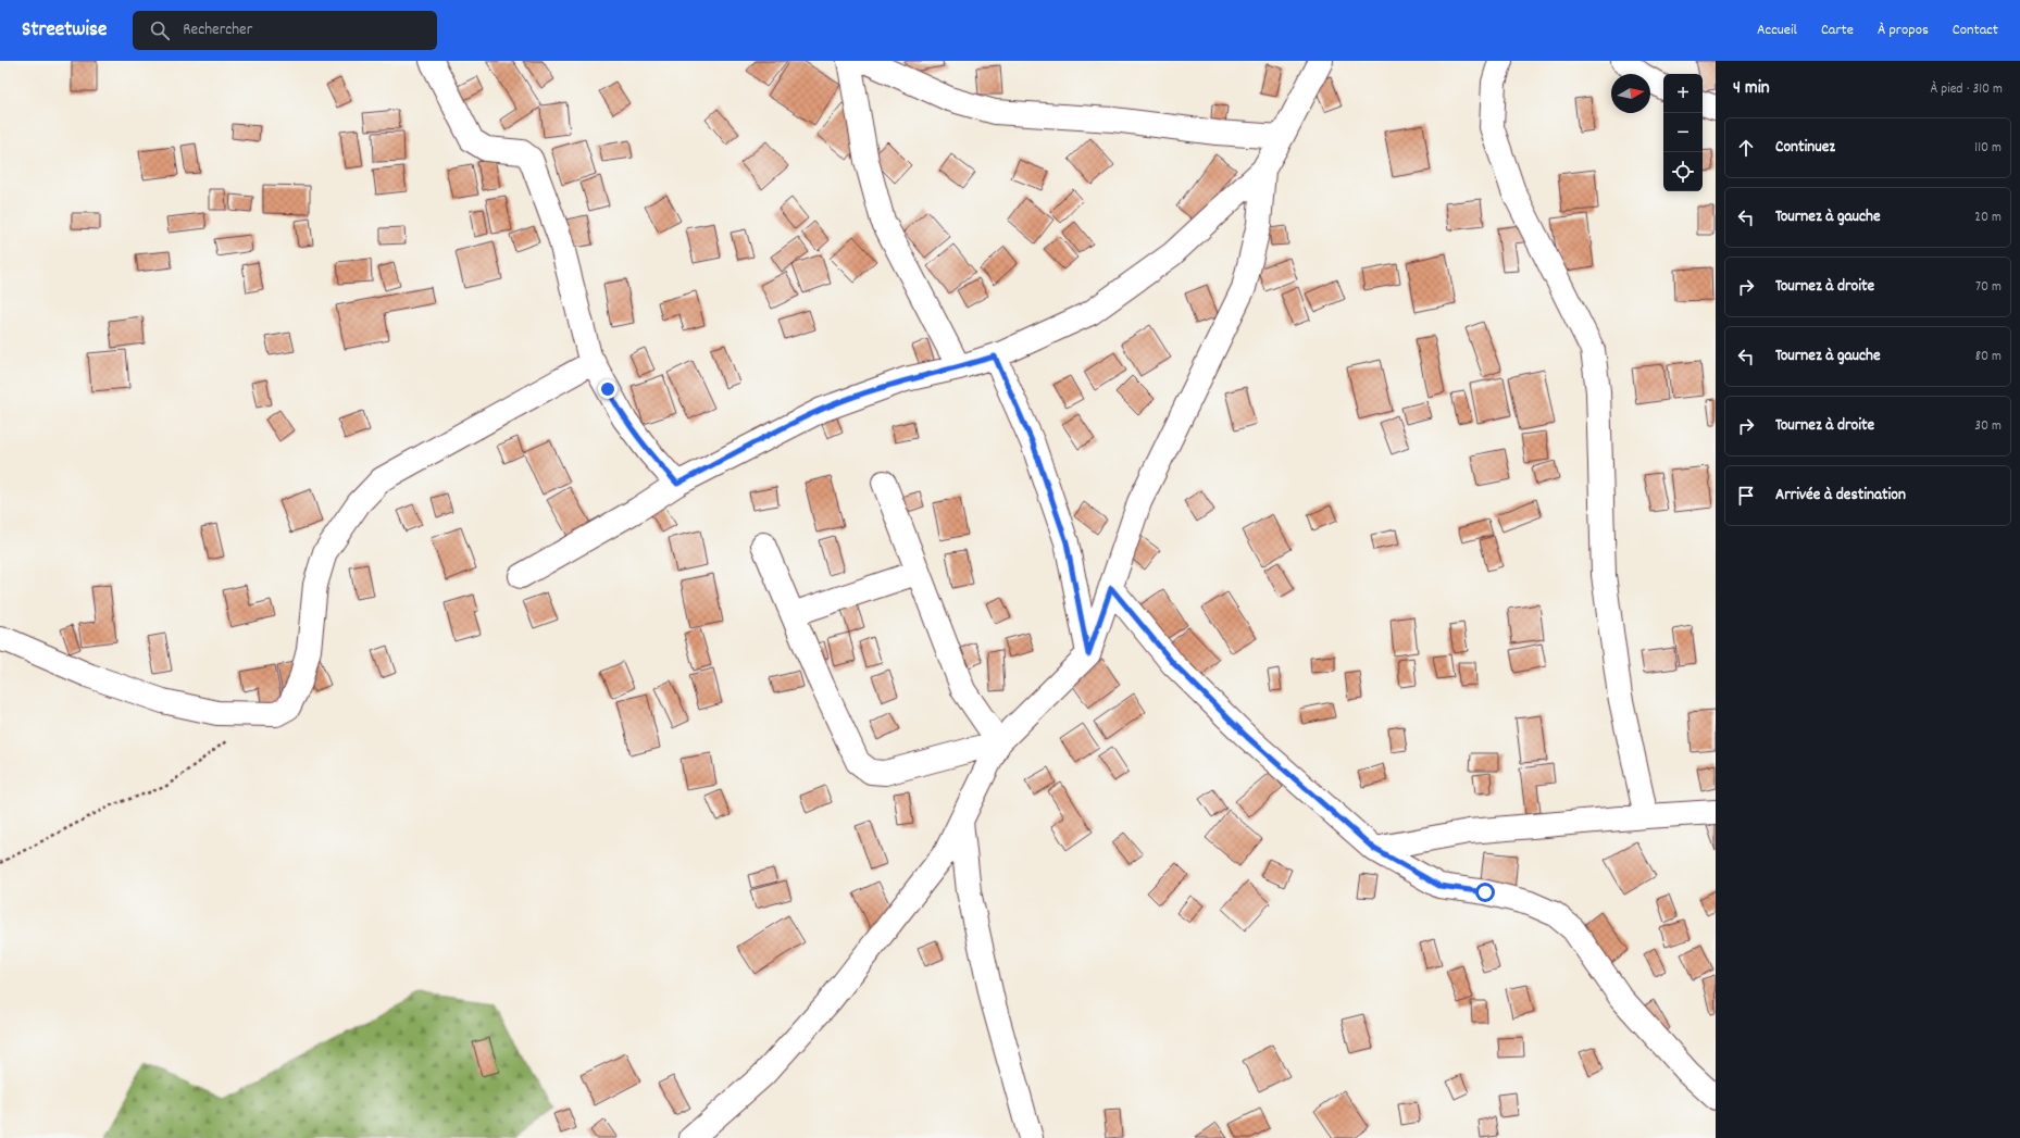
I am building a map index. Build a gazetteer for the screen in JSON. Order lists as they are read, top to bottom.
{
  "north": "right",
  "page": {
    "header": "Streetwise",
    "search": "Rechercher",
    "nav": [
      "Accueil",
      "Carte",
      "À propos",
      "Contact"
    ],
    "heading": ["4 min", "À pied · 310 m"],
    "map_buttons": ["+", "−"],
    "list": [
      ["Continuez", "110 m"],
      ["Tournez à gauche", "20 m"],
      ["Tournez à droite", "70 m"],
      ["Tournez à gauche", "80 m"],
      ["Tournez à droite", "30 m"],
      "Arrivée à destination"
    ]
  }
}
